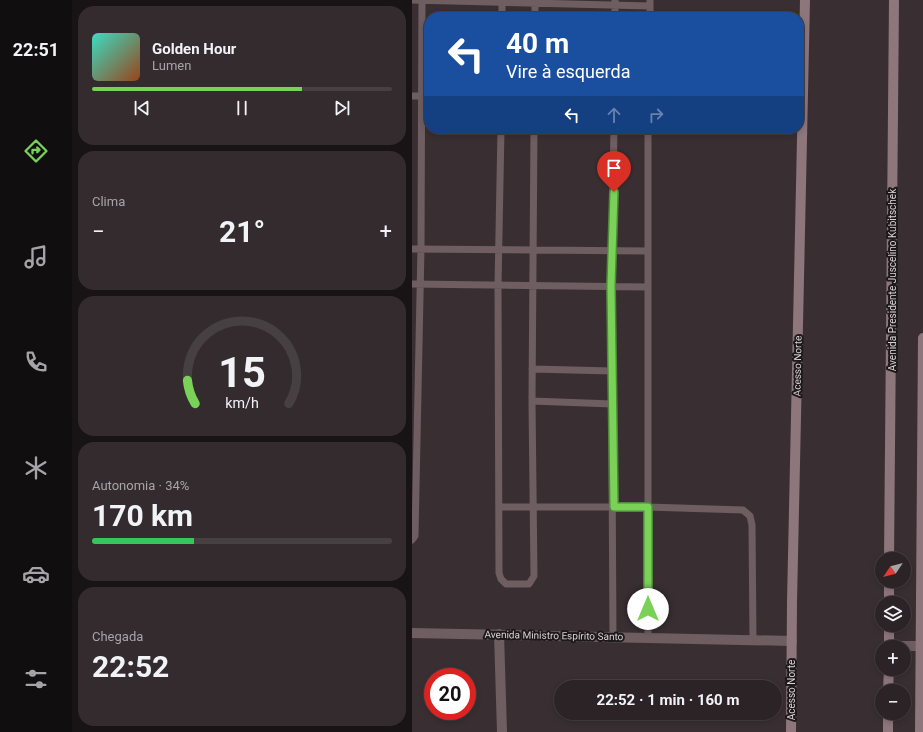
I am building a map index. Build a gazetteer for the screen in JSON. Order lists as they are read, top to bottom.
{
  "streets": {
    "main road": ["Avenida Presidente Juscelino Kubitschek", "Acesso Norte"],
    "street": ["Avenida Ministro Espírito Santo"]
  },
  "crossings": [
    ["Acesso Norte", "Avenida Ministro Espírito Santo"]
  ],
  "north": "bottom left",
  "page": {
    "tabs": "22:51",
    "turn": ["40 m", "Vire à esquerda"],
    "song": ["Golden Hour", "Lumen"],
    "tile": [
      "Clima",
      ["Autonomia · 34%", "170 km"],
      ["Chegada", "22:52"]
    ],
    "heat": ["−", "21°", "+"],
    "map_buttons": ["+", "−"],
    "limit": "20",
    "trip": "22:52 · 1 min · 160 m",
    "gauge": ["15", "km/h"]
  }
}
